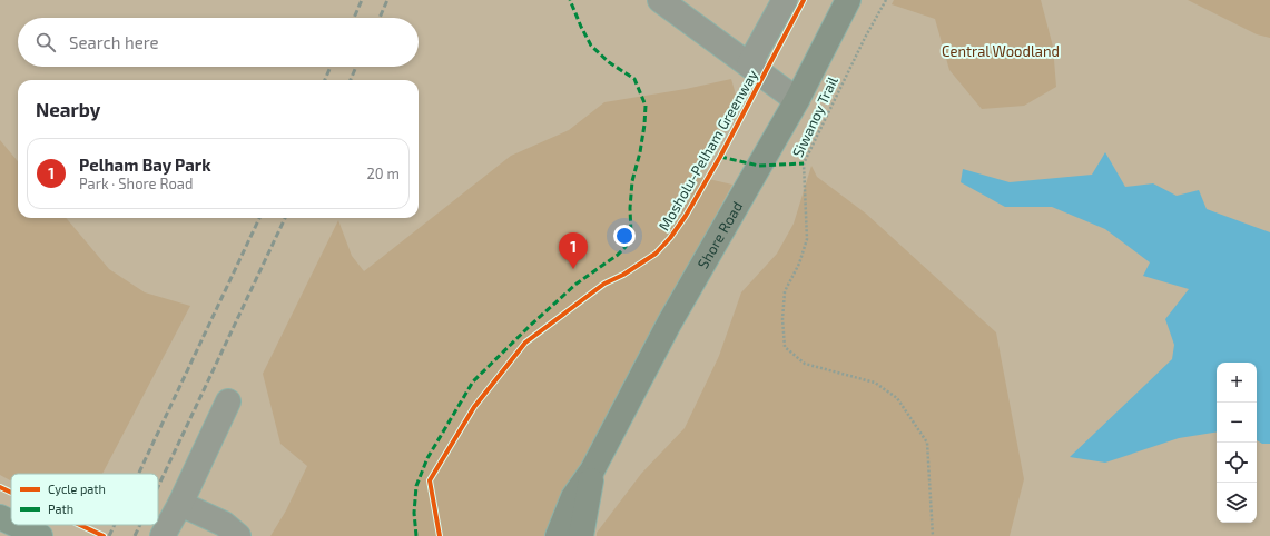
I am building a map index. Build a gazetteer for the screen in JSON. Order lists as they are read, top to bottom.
{
  "streets": {
    "main road": ["Shore Road"],
    "path": ["Siwanoy Trail"],
    "cycle path": ["Mosholu-Pelham Greenway"]
  },
  "parks": ["Central Woodland"],
  "legend": ["Cycle path", "Path"],
  "page": {
    "search": "Search here",
    "heading": "Nearby",
    "list": [
      {
        "mark": "1",
        "name": "Pelham Bay Park",
        "note": "Park · Shore Road",
        "value": "20 m"
      }
    ],
    "pins": "1",
    "map_buttons": ["+", "−"]
  }
}
